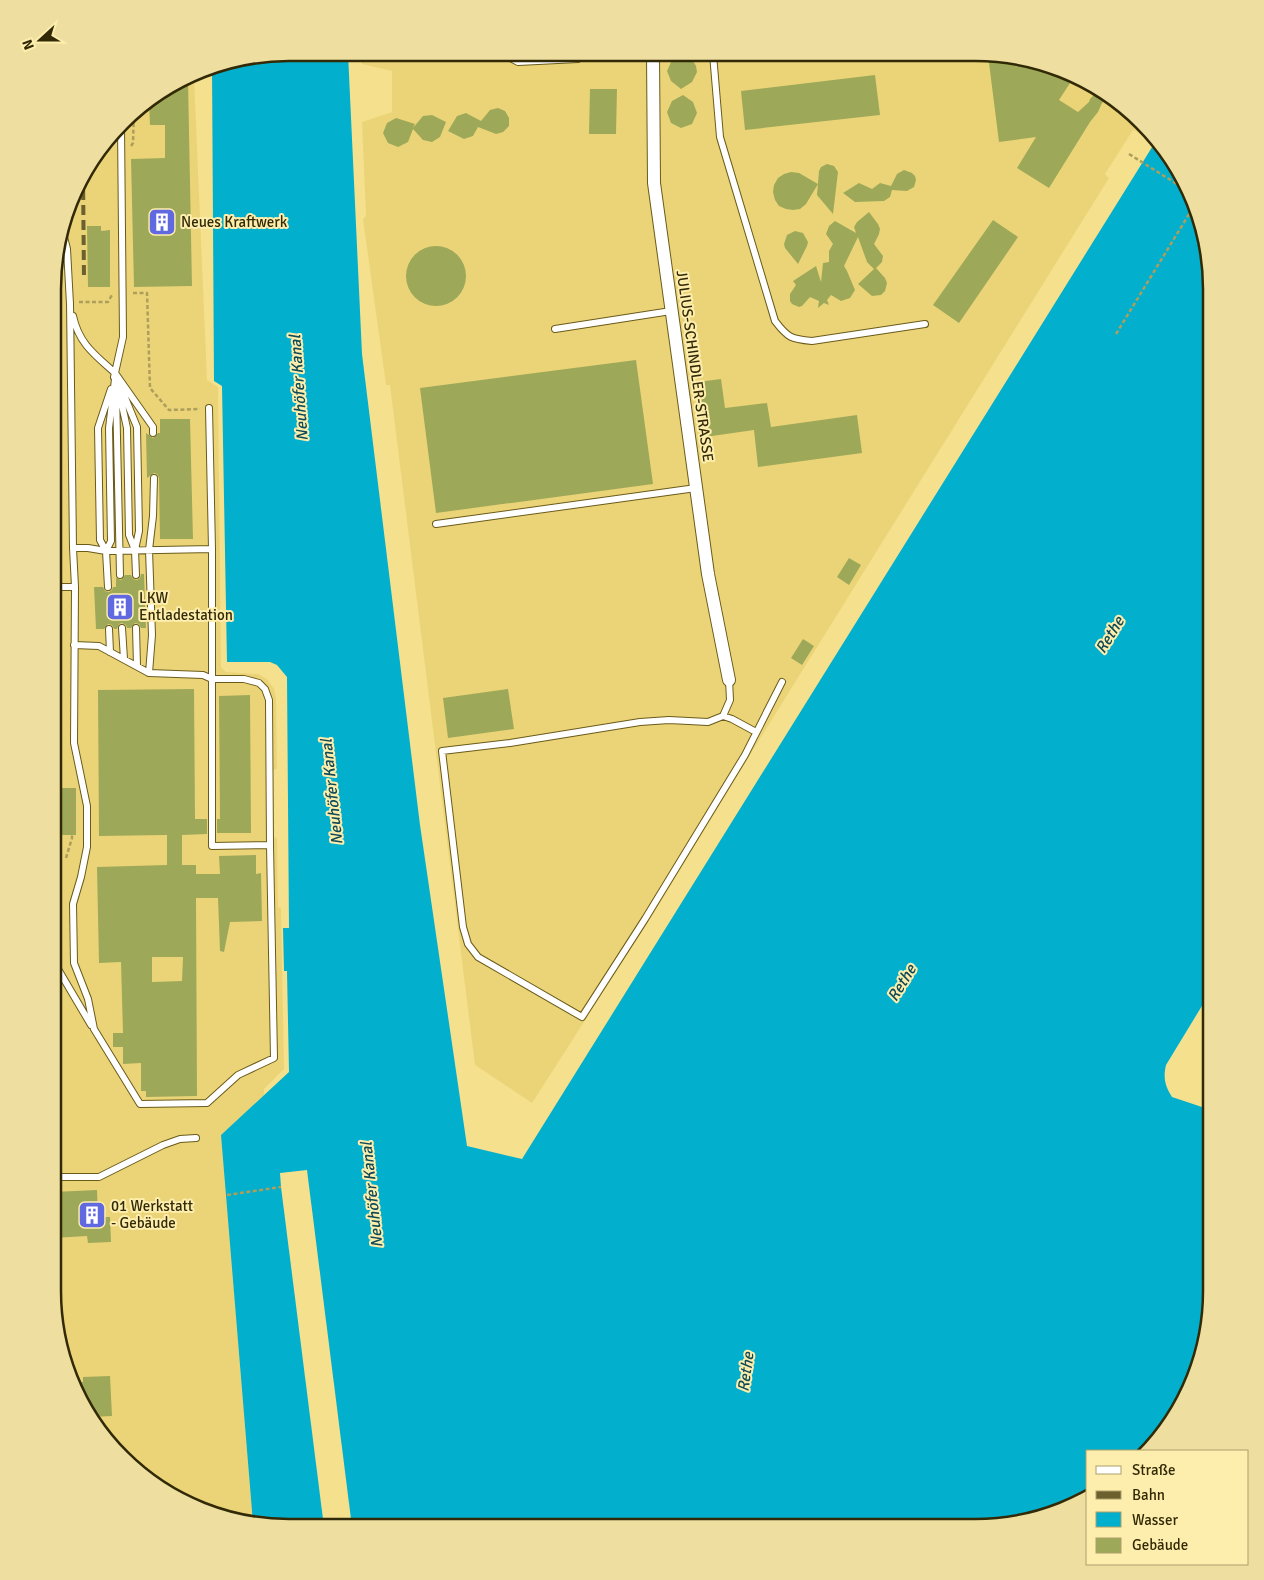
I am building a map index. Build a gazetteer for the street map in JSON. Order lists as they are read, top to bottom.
{
  "streets": {
    "street": ["JULIUS-SCHINDLER-STRASSE"]
  },
  "water": ["Neuhöfer Kanal", "Rethe"],
  "places": {
    "building": ["Neues Kraftwerk", "LKW Entladestation", "01 Werkstatt - Gebäude"]
  },
  "legend": [
    "Straße",
    "Bahn",
    "Wasser",
    "Gebäude"
  ],
  "north": "left"
}
